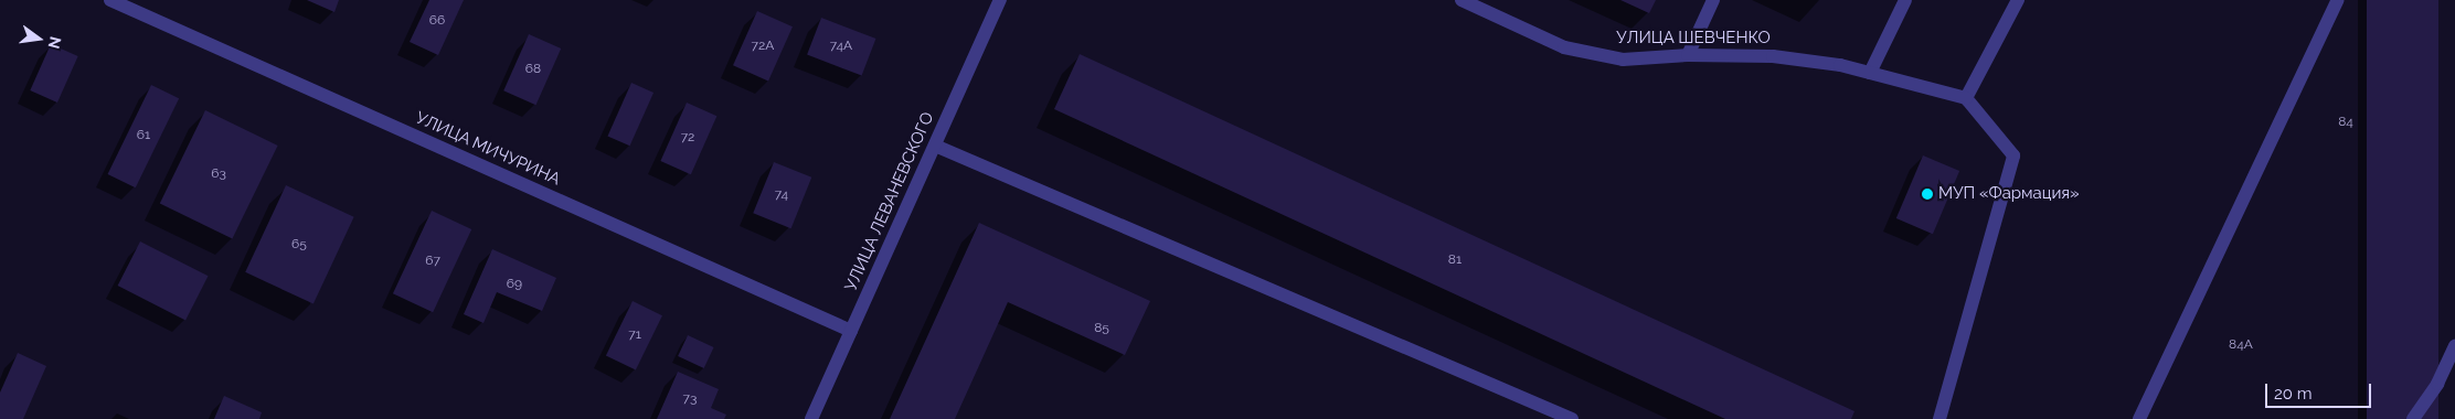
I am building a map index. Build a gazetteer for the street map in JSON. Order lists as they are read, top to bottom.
{
  "streets": {
    "street": ["УЛИЦА ШЕВЧЕНКО", "УЛИЦА МИЧУРИНА", "УЛИЦА ЛЕВАНЕВСКОГО"]
  },
  "crossings": [
    ["УЛИЦА МИЧУРИНА", "УЛИЦА ЛЕВАНЕВСКОГО"]
  ],
  "places": ["МУП «Фармация»"],
  "house_numbers": [
    "66",
    "72А",
    "74А",
    "68",
    "84",
    "61",
    "72",
    "63",
    "74",
    "65",
    "81",
    "67",
    "69",
    "85",
    "71",
    "84А",
    "73"
  ],
  "scale_bar": "20 m",
  "north": "right"
}
